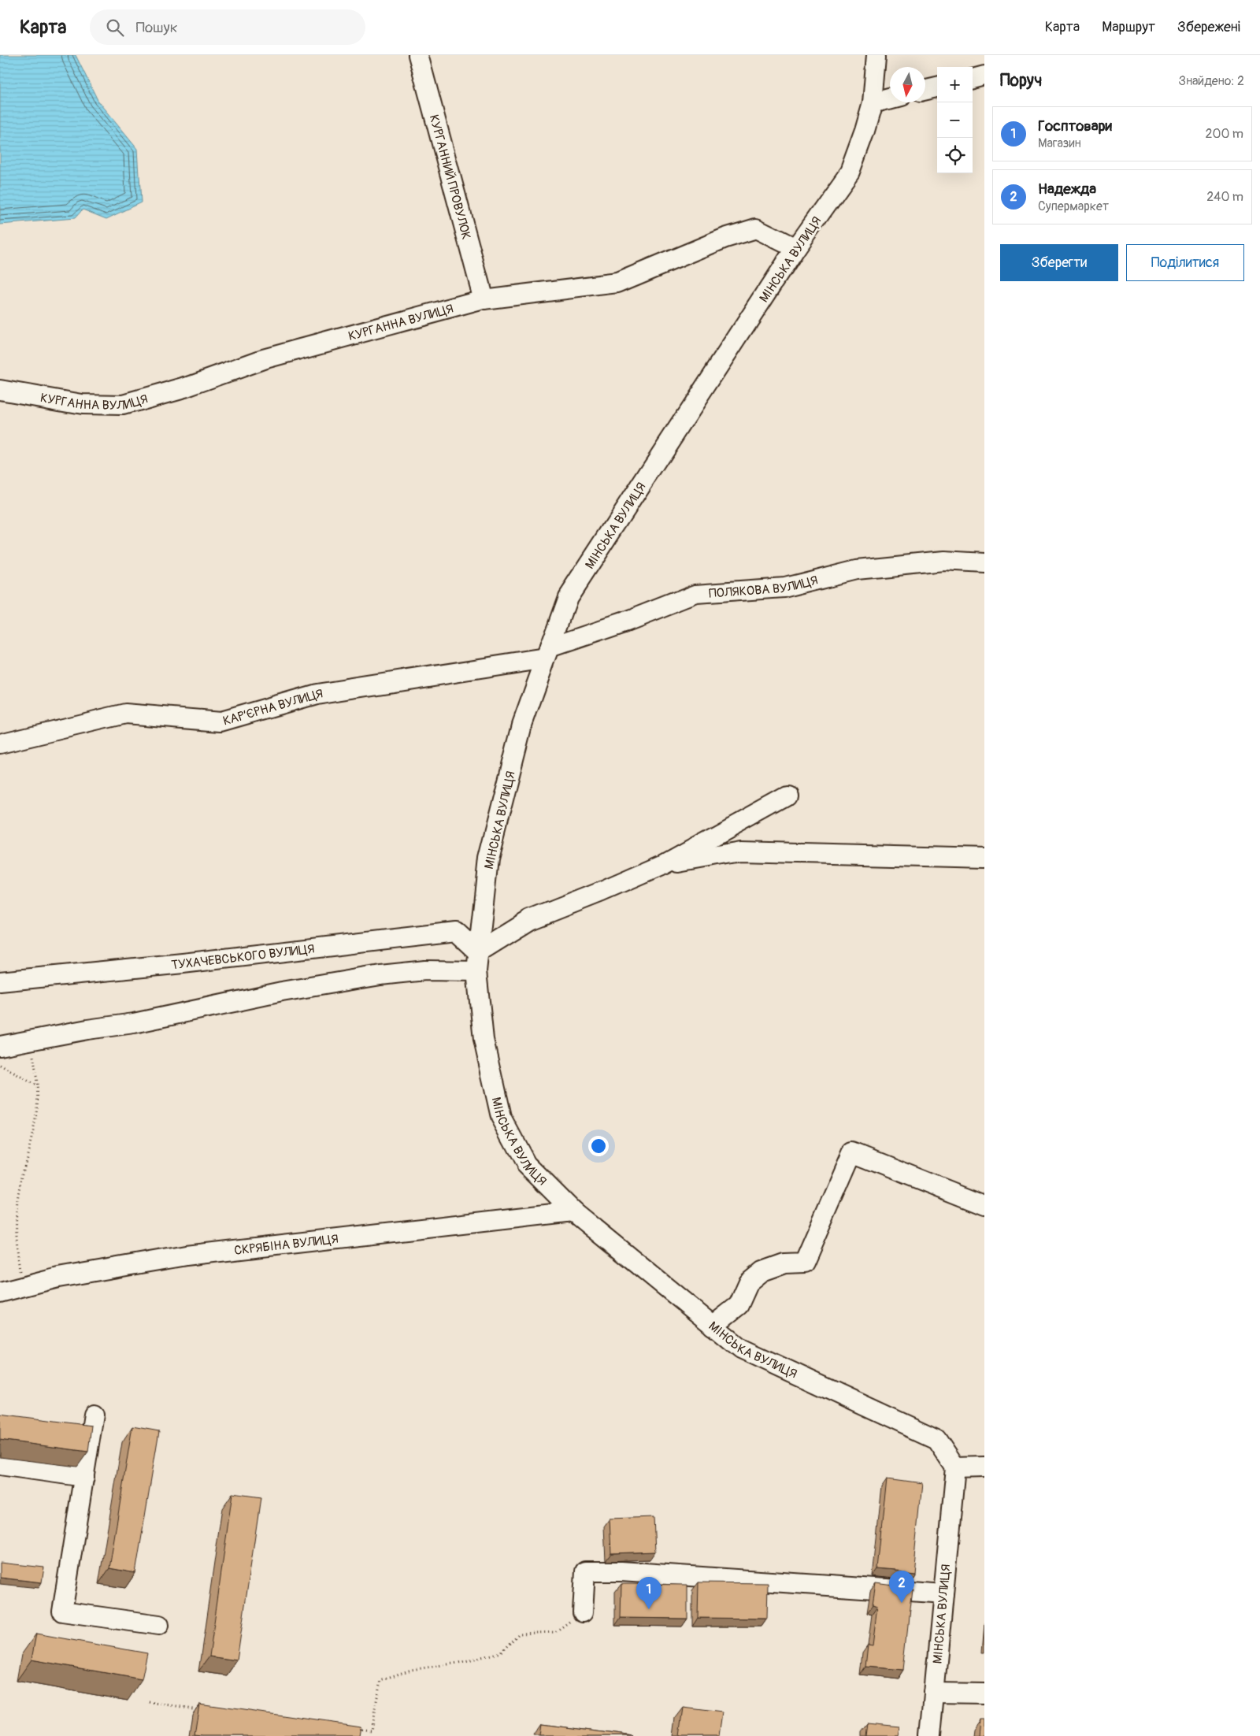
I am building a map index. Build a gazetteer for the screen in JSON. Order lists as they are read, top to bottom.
{
  "streets": {
    "street": [
      "КУРГАННИЙ ПРОВУЛОК",
      "МІНСЬКА ВУЛИЦЯ",
      "КУРГАННА ВУЛИЦЯ",
      "ПОЛЯКОВА ВУЛИЦЯ",
      "КАР’ЄРНА ВУЛИЦЯ",
      "ТУХАЧЕВСЬКОГО ВУЛИЦЯ",
      "СКРЯБІНА ВУЛИЦЯ"
    ]
  },
  "crossings": [
    ["КУРГАННИЙ ПРОВУЛОК", "КУРГАННА ВУЛИЦЯ"],
    ["МІНСЬКА ВУЛИЦЯ", "КУРГАННА ВУЛИЦЯ"],
    ["МІНСЬКА ВУЛИЦЯ", "ПОЛЯКОВА ВУЛИЦЯ"],
    ["МІНСЬКА ВУЛИЦЯ", "КАР’ЄРНА ВУЛИЦЯ"],
    ["МІНСЬКА ВУЛИЦЯ", "ТУХАЧЕВСЬКОГО ВУЛИЦЯ"],
    ["МІНСЬКА ВУЛИЦЯ", "СКРЯБІНА ВУЛИЦЯ"],
    ["ПОЛЯКОВА ВУЛИЦЯ", "КАР’ЄРНА ВУЛИЦЯ"]
  ],
  "north": "bottom",
  "page": {
    "header": "Карта",
    "search": "Пошук",
    "nav": ["Карта", "Маршрут", "Збережені"],
    "heading": ["Поруч", "Знайдено: 2"],
    "map_buttons": ["+", "−"],
    "list": [
      {
        "mark": "1",
        "name": "Госптовари",
        "note": "Магазин",
        "value": "200 m"
      },
      {
        "mark": "2",
        "name": "Надежда",
        "note": "Супермаркет",
        "value": "240 m"
      }
    ],
    "buttons": ["Зберегти", "Поділитися"],
    "pins": ["2", "1"]
  }
}
